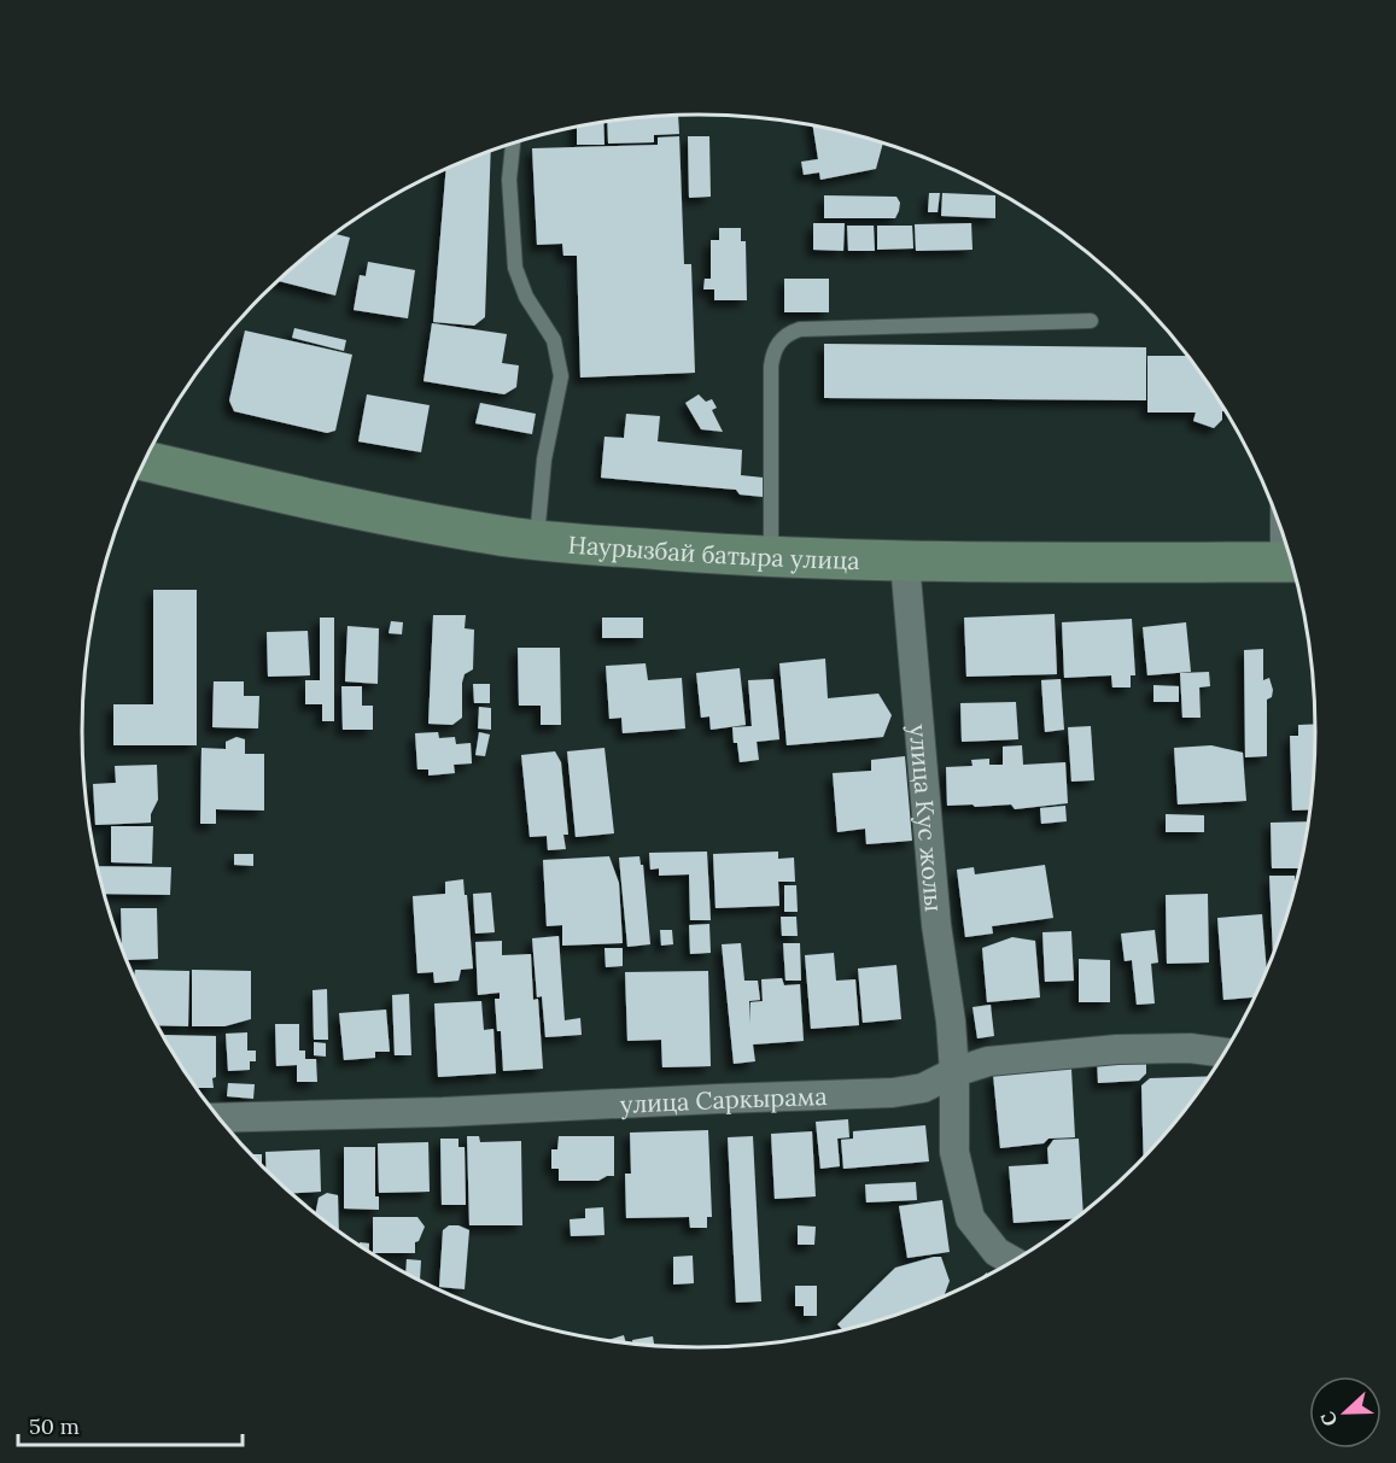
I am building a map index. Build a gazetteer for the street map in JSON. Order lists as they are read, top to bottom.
{
  "streets": {
    "main road": ["Наурызбай батыра улица"],
    "street": ["улица Кус жолы", "улица Саркырама"]
  },
  "crossings": [
    ["Наурызбай батыра улица", "улица Кус жолы"],
    ["улица Кус жолы", "улица Саркырама"]
  ],
  "scale_bar": "50 m",
  "north": "left"
}
